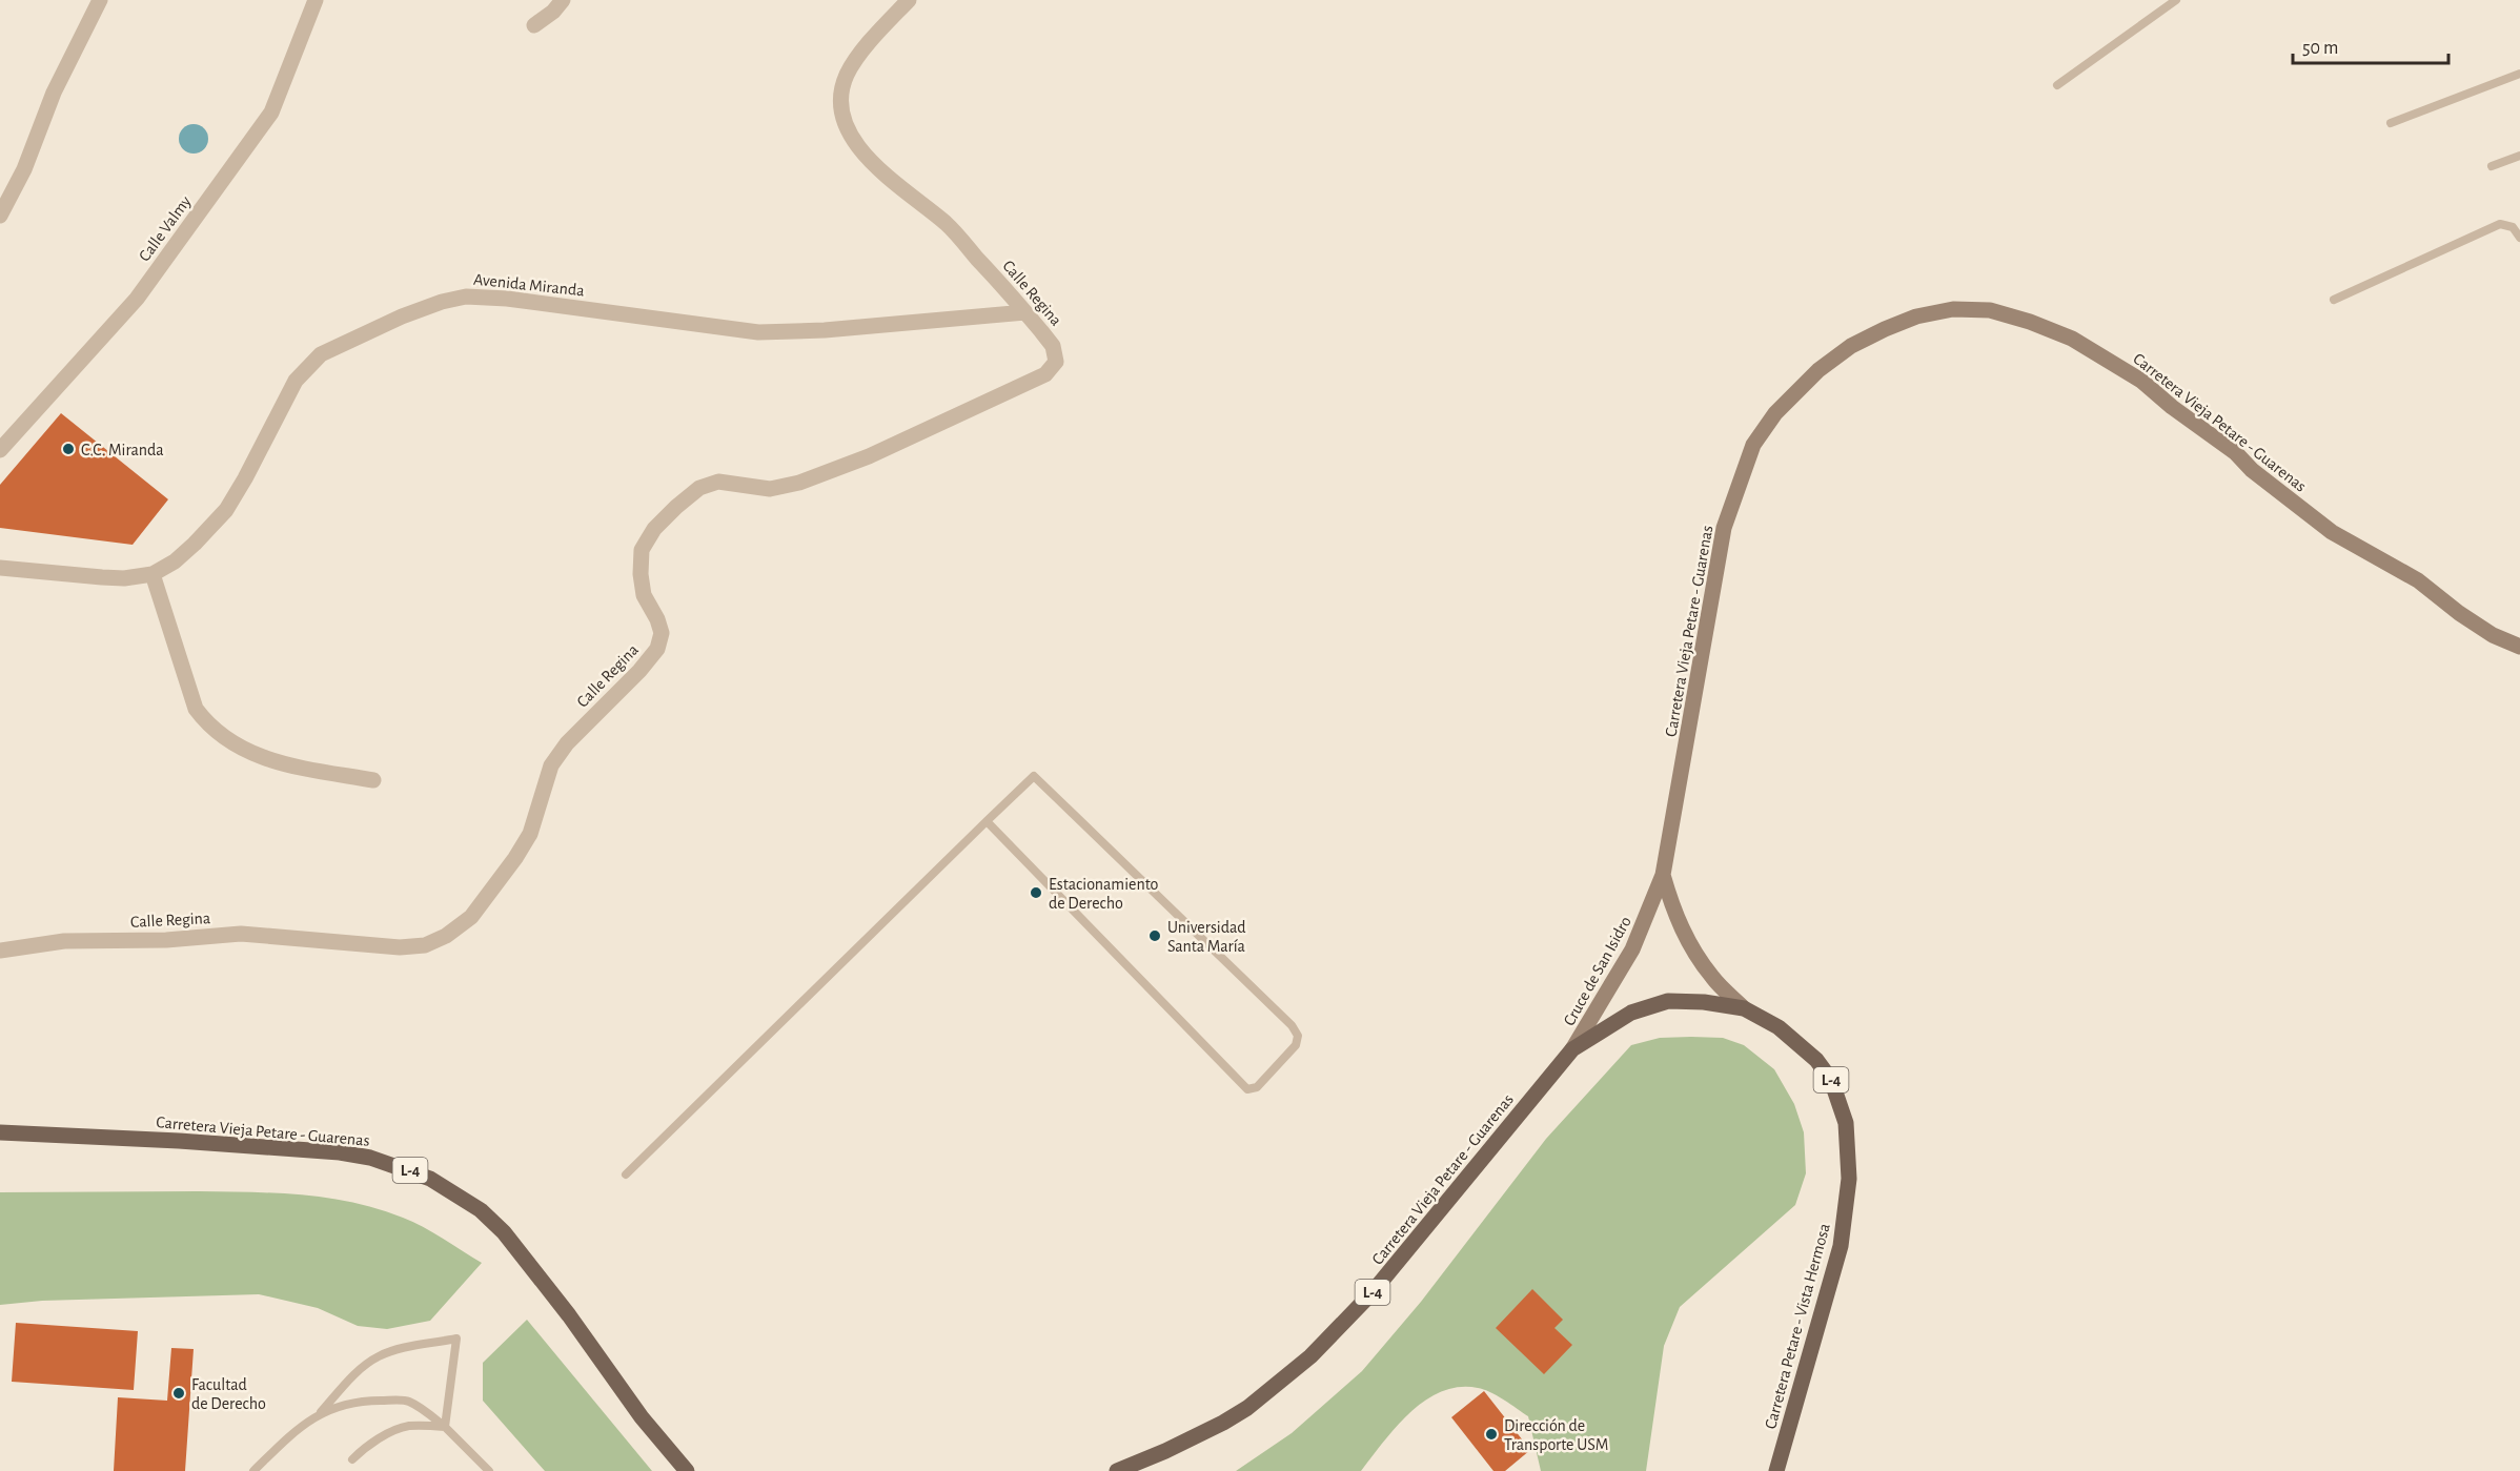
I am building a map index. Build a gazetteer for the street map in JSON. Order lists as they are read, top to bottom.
{
  "streets": {
    "main road": [
      "Carretera Vieja Petare - Guarenas",
      "Cruce de San Isidro",
      "L-4",
      "Carretera Petare - Vista Hermosa"
    ],
    "street": ["Calle Valmy", "Avenida Miranda", "Calle Regina"]
  },
  "crossings": [
    ["Avenida Miranda", "Calle Regina"],
    ["Carretera Vieja Petare - Guarenas", "Cruce de San Isidro"],
    ["Cruce de San Isidro", "Carretera Petare - Vista Hermosa"]
  ],
  "places": [
    "C.C. Miranda",
    "Estacionamiento de Derecho",
    "Universidad Santa María",
    "Facultad de Derecho",
    "Dirección de Transporte USM"
  ],
  "scale_bar": "50 m"
}
